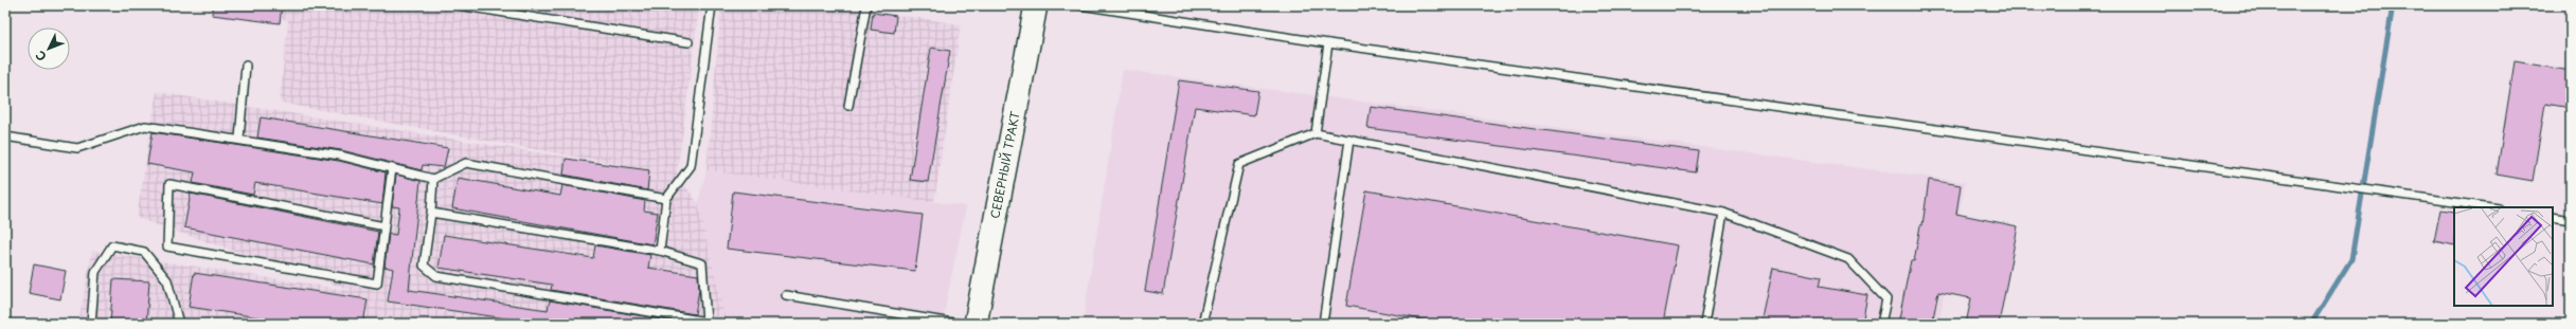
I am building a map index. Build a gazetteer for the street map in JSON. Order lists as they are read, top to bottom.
{
  "streets": {
    "main road": ["СЕВЕРНЫЙ ТРАКТ"]
  },
  "north": "bottom left"
}
